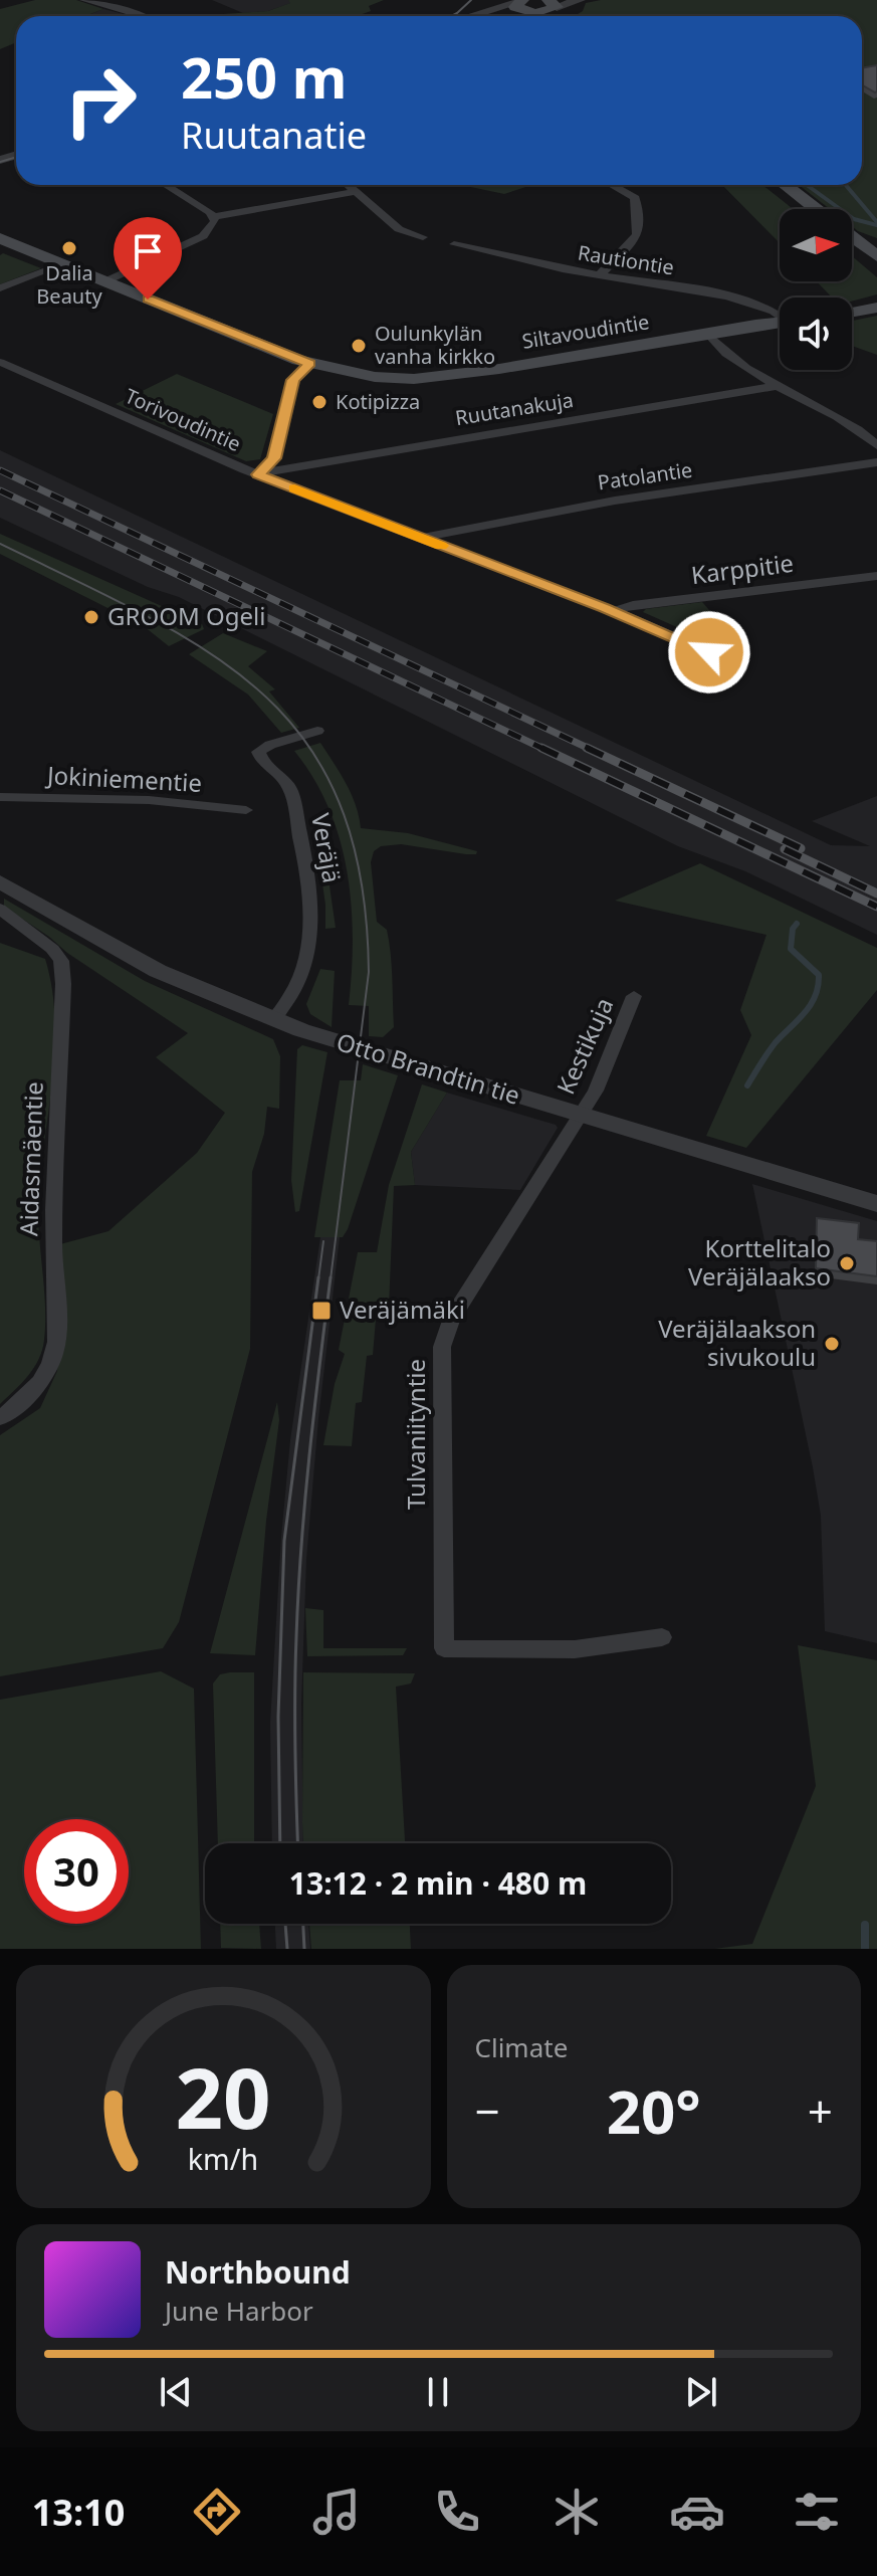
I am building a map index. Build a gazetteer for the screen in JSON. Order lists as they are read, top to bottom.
{
  "streets": {
    "main road": ["Siltavoudintie"],
    "street": [
      "Rautiontie",
      "Ruutanakuja",
      "Torivoudintie",
      "Patolantie",
      "Karppitie",
      "Jokiniementie",
      "Veräjä",
      "Kestikuja",
      "Otto Brandtin tie",
      "Aidasmäentie",
      "Tulvaniityntie"
    ]
  },
  "crossings": [
    ["Ruutanakuja", "Torivoudintie"],
    ["Torivoudintie", "Patolantie"],
    ["Torivoudintie", "Karppitie"],
    ["Veräjä", "Otto Brandtin tie"],
    ["Kestikuja", "Otto Brandtin tie"],
    ["Kestikuja", "Tulvaniityntie"],
    ["Otto Brandtin tie", "Tulvaniityntie"]
  ],
  "places": {
    "other": [
      "Dalia Beauty",
      "Oulunkylän vanha kirkko",
      "Kotipizza",
      "GROOM Ogeli",
      "Korttelitalo Veräjälaakso",
      "Veräjälaakson sivukoulu"
    ],
    "transit": ["Veräjämäki"]
  },
  "north": "right",
  "page": {
    "turn": ["250 m", "Ruutanatie"],
    "limit": "30",
    "trip": "13:12 · 2 min · 480 m",
    "tile": "Climate",
    "heat": ["−", "20°", "+"],
    "song": ["Northbound", "June Harbor"],
    "tabs": "13:10",
    "gauge": ["20", "km/h"]
  }
}
